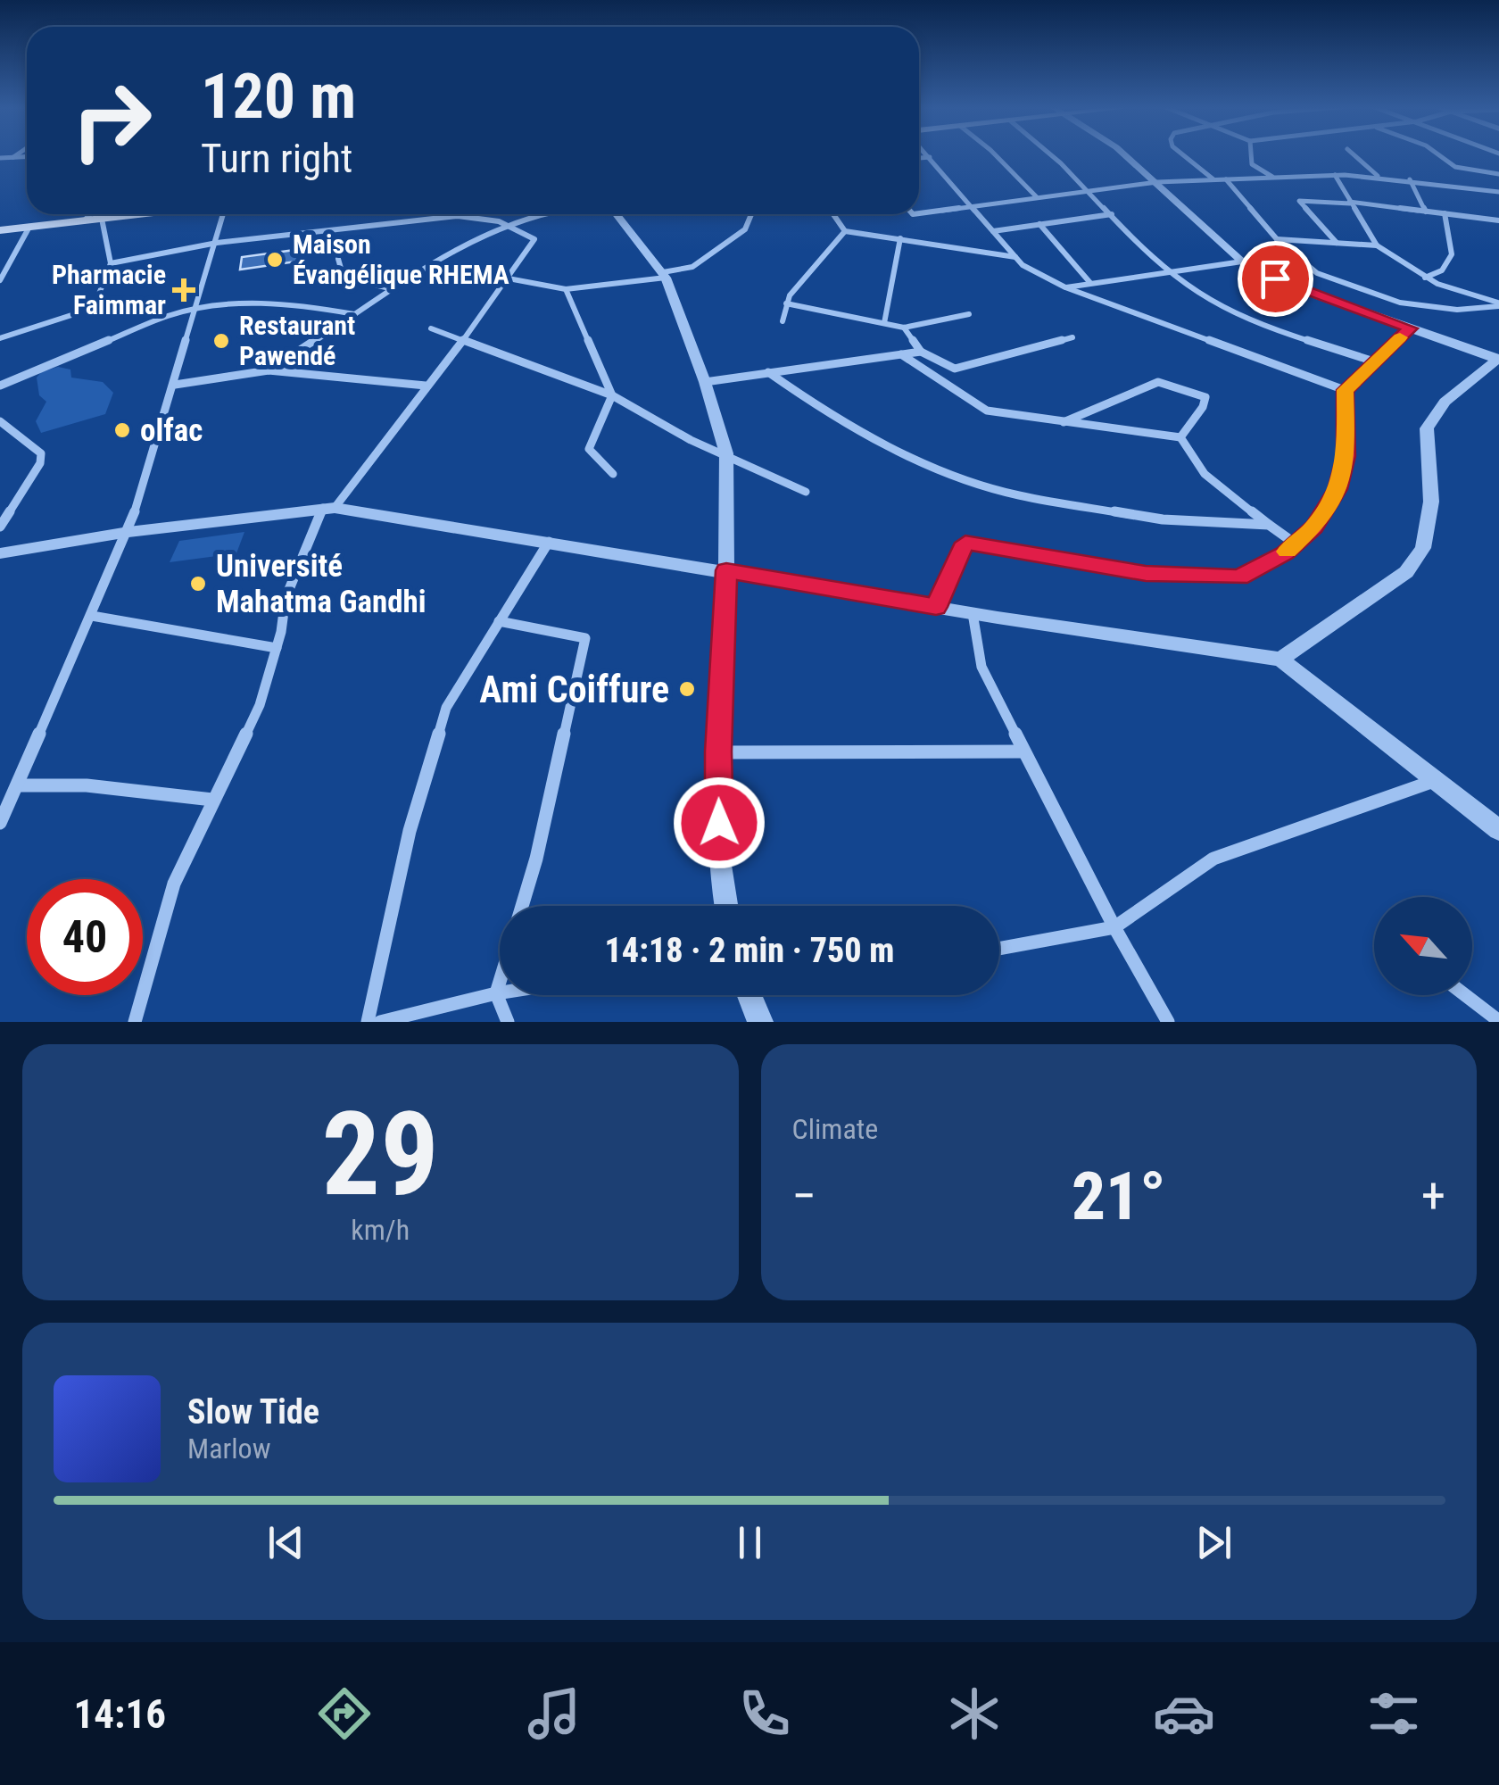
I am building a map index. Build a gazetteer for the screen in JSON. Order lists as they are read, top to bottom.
{
  "places": {
    "other": [
      "Maison Évangélique RHEMA",
      "Restaurant Pawendé",
      "olfac",
      "Université Mahatma Gandhi",
      "Ami Coiffure"
    ],
    "health": ["Pharmacie Faimmar"]
  },
  "north": "top left",
  "page": {
    "turn": ["120 m", "Turn right"],
    "limit": "40",
    "trip": "14:18 · 2 min · 750 m",
    "tile": [
      ["29", "km/h"],
      "Climate"
    ],
    "heat": ["−", "21°", "+"],
    "song": ["Slow Tide", "Marlow"],
    "tabs": "14:16"
  }
}
